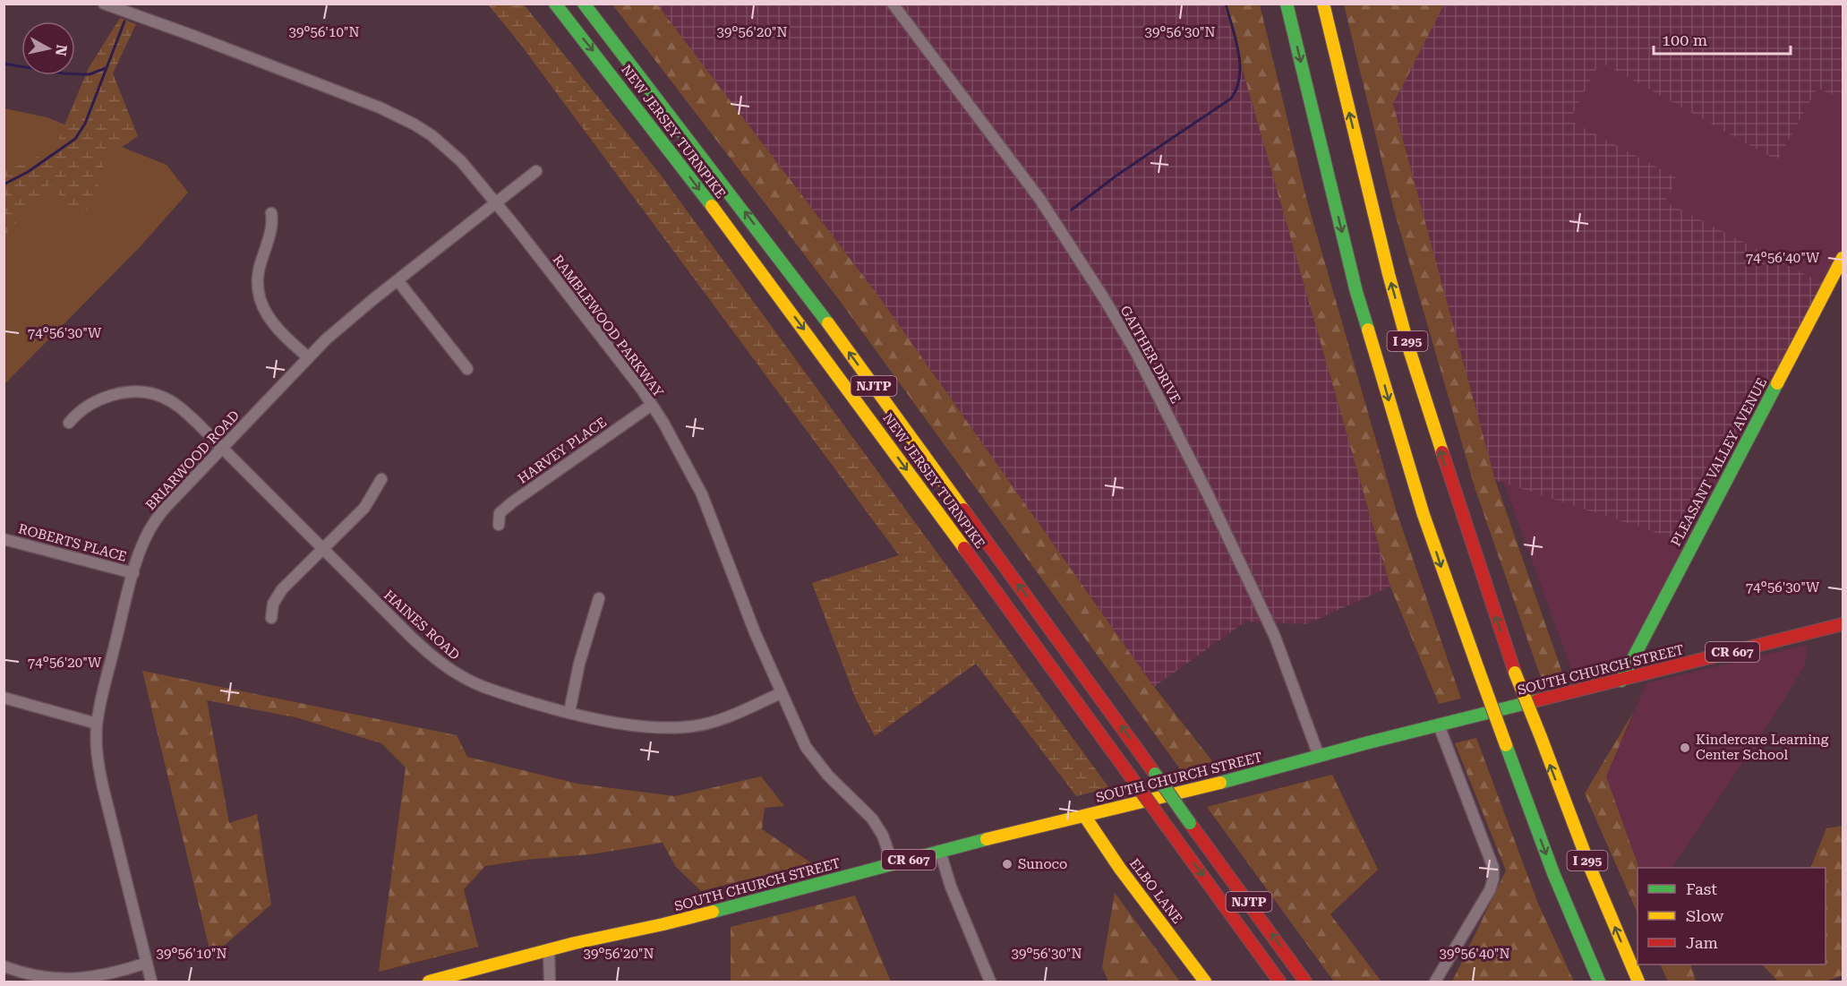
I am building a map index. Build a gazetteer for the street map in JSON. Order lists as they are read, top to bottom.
{
  "streets": {
    "main road": [
      "NEW JERSEY TURNPIKE",
      "I 295",
      "NJTP",
      "PLEASANT VALLEY AVENUE",
      "CR 607",
      "SOUTH CHURCH STREET",
      "ELBO LANE"
    ],
    "street": [
      "RAMBLEWOOD PARKWAY",
      "GAITHER DRIVE",
      "HARVEY PLACE",
      "BRIARWOOD ROAD",
      "ROBERTS PLACE",
      "HAINES ROAD"
    ]
  },
  "crossings": [
    ["RAMBLEWOOD PARKWAY", "HARVEY PLACE"],
    ["RAMBLEWOOD PARKWAY", "BRIARWOOD ROAD"],
    ["RAMBLEWOOD PARKWAY", "HAINES ROAD"],
    ["RAMBLEWOOD PARKWAY", "SOUTH CHURCH STREET"],
    ["GAITHER DRIVE", "SOUTH CHURCH STREET"],
    ["BRIARWOOD ROAD", "ROBERTS PLACE"],
    ["BRIARWOOD ROAD", "HAINES ROAD"],
    ["PLEASANT VALLEY AVENUE", "SOUTH CHURCH STREET"],
    ["SOUTH CHURCH STREET", "ELBO LANE"]
  ],
  "places": ["Kindercare Learning Center School", "Sunoco"],
  "legend": ["Fast", "Slow", "Jam"],
  "scale_bar": "100 m",
  "north": "right",
  "coordinates": [
    "39°56'10\"N",
    "39°56'20\"N",
    "39°56'30\"N",
    "74°56'40\"W",
    "74°56'30\"W",
    "74°56'20\"W",
    "39°56'40\"N"
  ]
}
